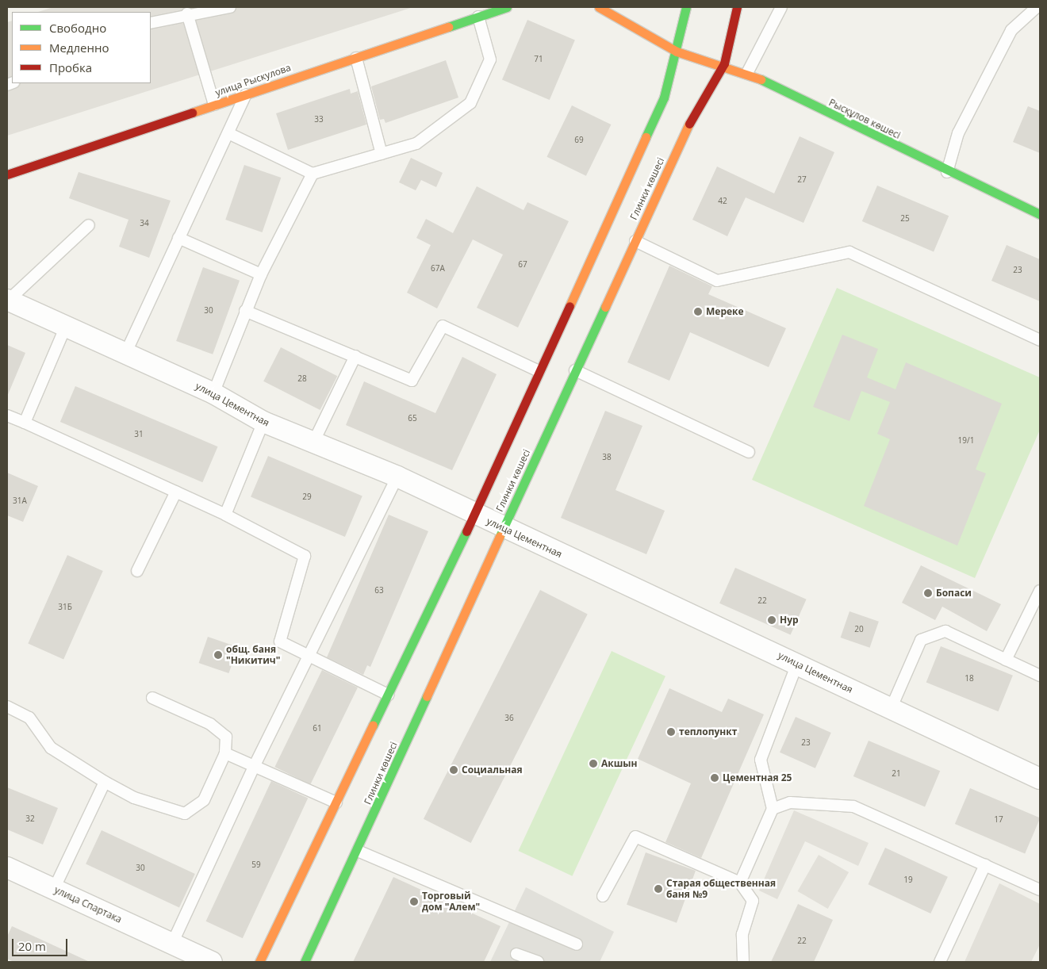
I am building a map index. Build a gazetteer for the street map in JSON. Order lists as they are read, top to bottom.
{
  "streets": {
    "main road": ["улица Рыскулова", "Рысқұлов көшесі", "Глинки көшесі"],
    "street": ["улица Цементная", "улица Спартака"]
  },
  "crossings": [
    ["Рысқұлов көшесі", "Глинки көшесі"],
    ["Глинки көшесі", "улица Цементная"]
  ],
  "places": [
    "Мереке",
    "Бопаси",
    "Нур",
    "общ. баня \"Никитич\"",
    "теплопункт",
    "Акшын",
    "Социальная",
    "Цементная 25",
    "Старая общественная баня №9",
    "Торговый дом \"Алем\""
  ],
  "house_numbers": [
    "71",
    "33",
    "69",
    "27",
    "42",
    "25",
    "34",
    "67",
    "67А",
    "23",
    "30",
    "28",
    "65",
    "31",
    "19/1",
    "38",
    "29",
    "31А",
    "63",
    "22",
    "31Б",
    "20",
    "18",
    "36",
    "61",
    "23",
    "21",
    "32",
    "17",
    "59",
    "30",
    "19",
    "22"
  ],
  "legend": ["Свободно", "Медленно", "Пробка"],
  "scale_bar": "20 m"
}
